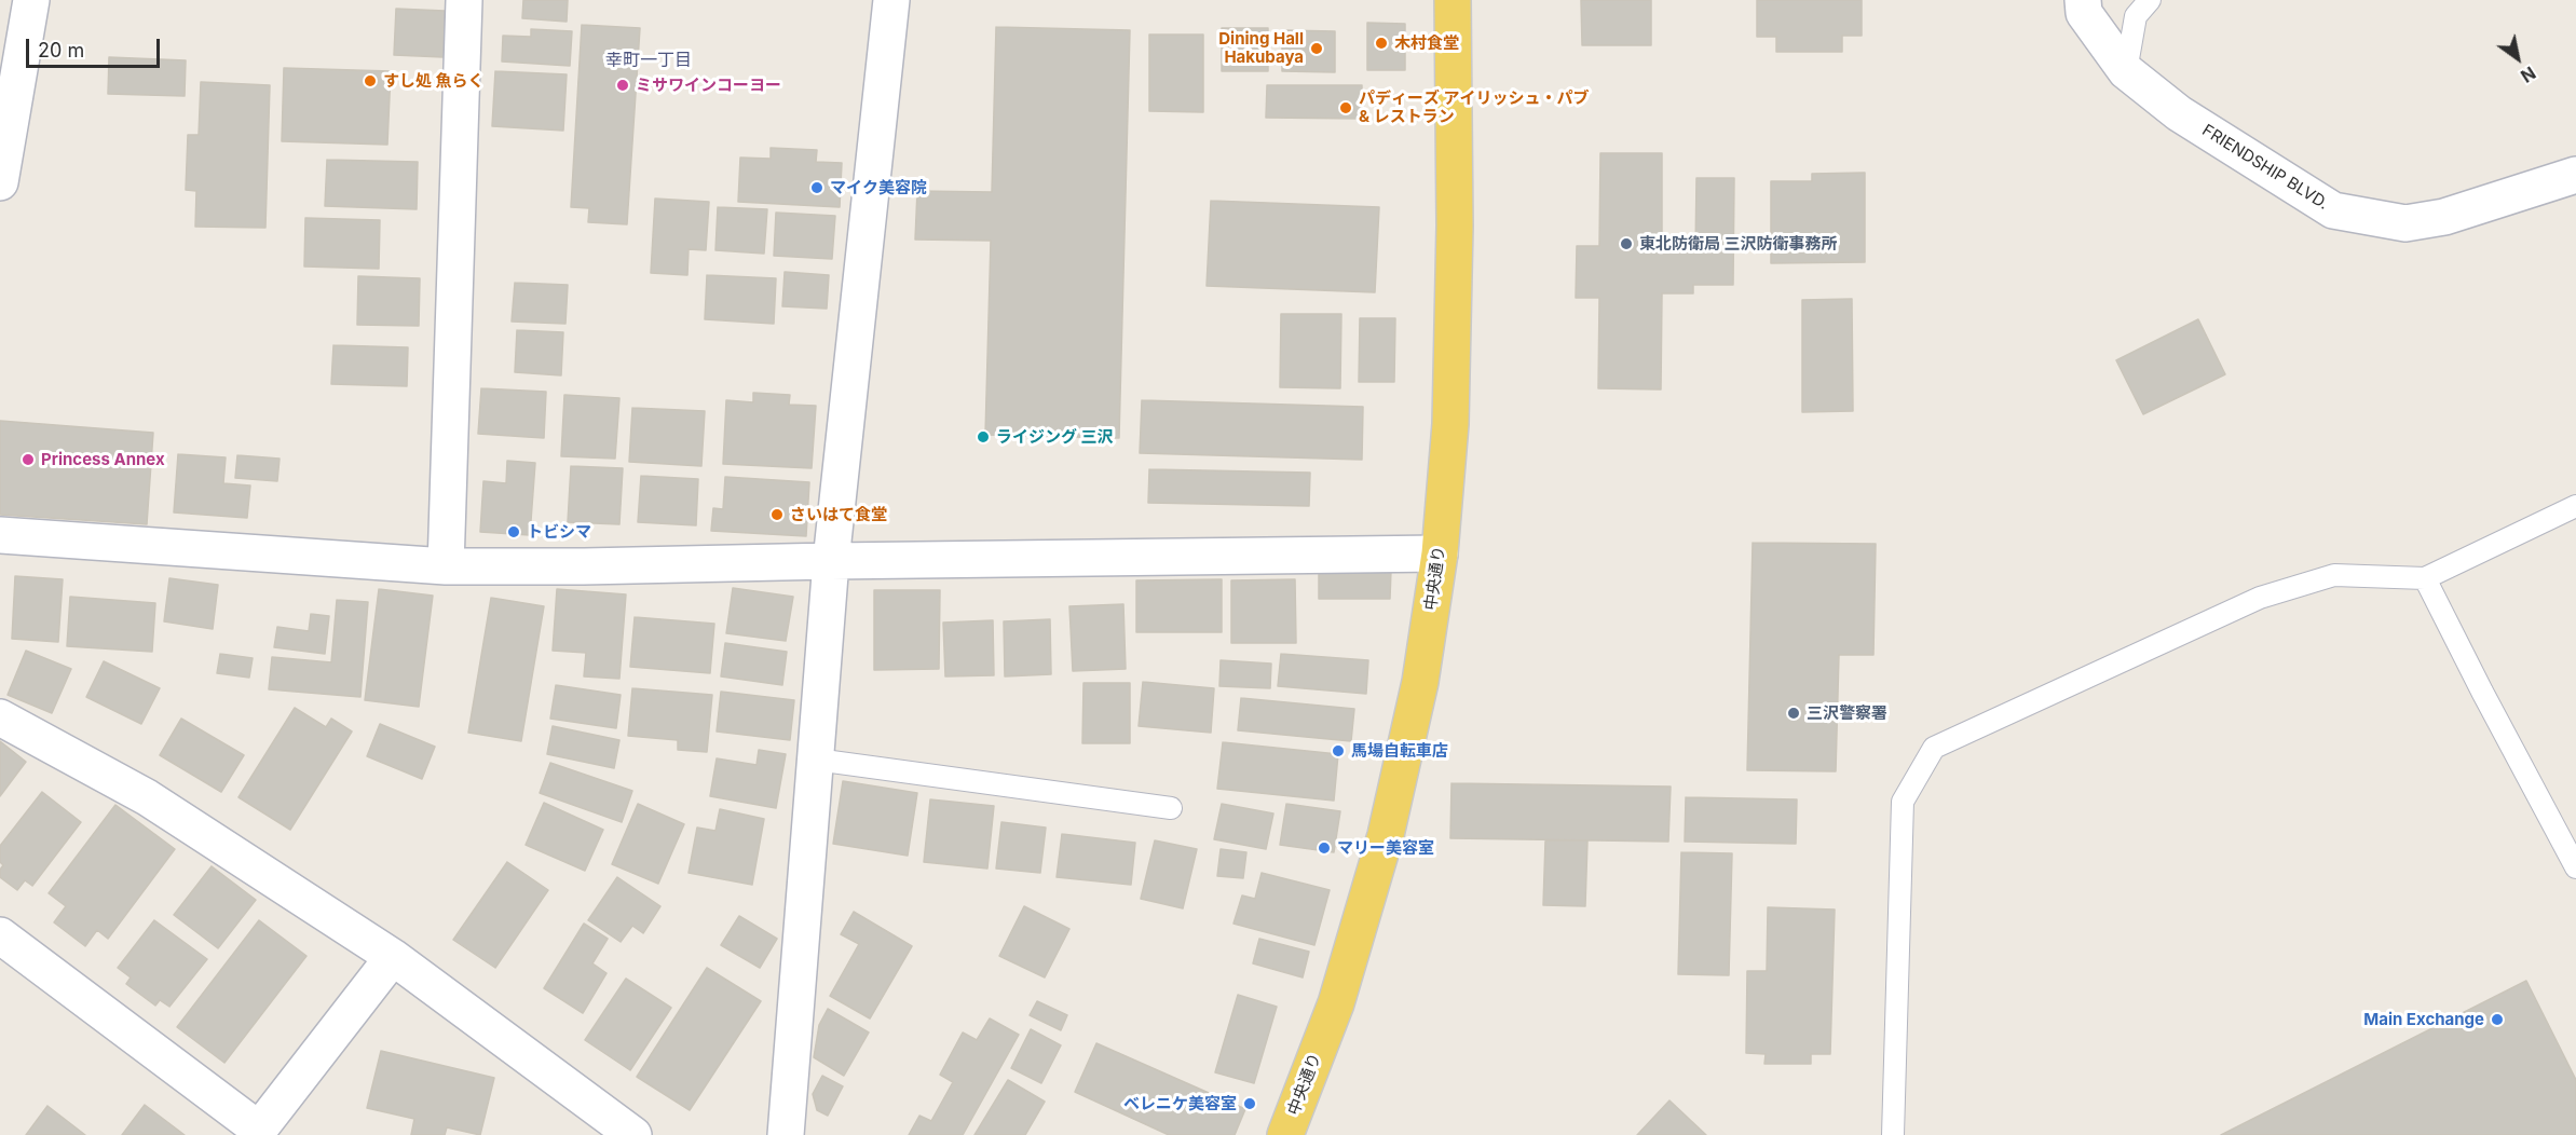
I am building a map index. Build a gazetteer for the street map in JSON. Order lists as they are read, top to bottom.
{
  "streets": {
    "main road": ["中央通り"],
    "street": ["FRIENDSHIP BLVD."]
  },
  "districts": ["幸町一丁目"],
  "places": [
    "木村食堂",
    "Dining Hall Hakubaya",
    "すし処 魚らく",
    "ミサワインコーヨー",
    "パディーズ アイリッシュ・パブ & レストラン",
    "マイク美容院",
    "東北防衛局 三沢防衛事務所",
    "ライジング 三沢",
    "Princess Annex",
    "さいはて食堂",
    "トビシマ",
    "三沢警察署",
    "馬場自転車店",
    "マリー美容室",
    "Main Exchange",
    "ベレニケ美容室"
  ],
  "scale_bar": "20 m",
  "north": "bottom right"
}
